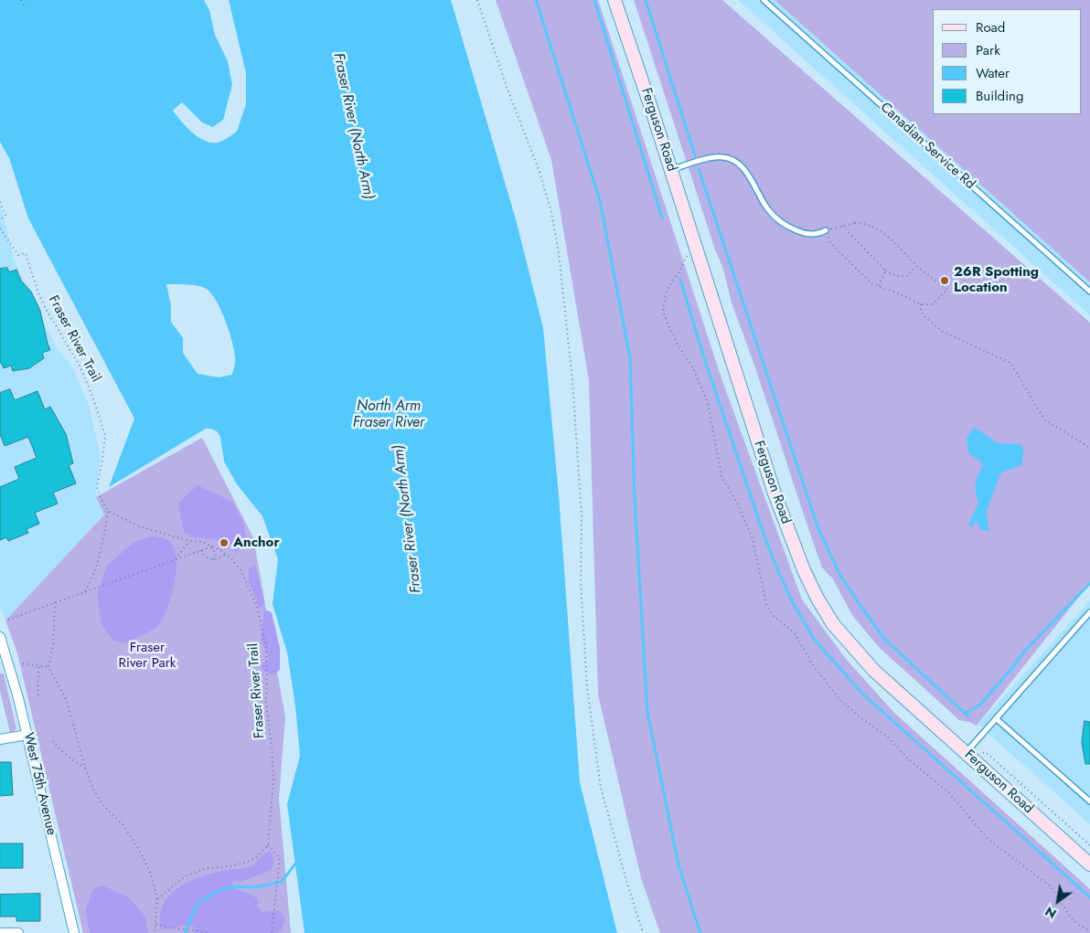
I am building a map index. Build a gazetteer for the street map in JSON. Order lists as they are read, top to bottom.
{
  "streets": {
    "street": ["Ferguson Road", "West 75th Avenue"],
    "lane": ["Canadian Service Rd"],
    "path": ["Fraser River Trail"]
  },
  "water": ["Fraser River (North Arm)", "North Arm Fraser River"],
  "parks": ["Fraser River Park"],
  "places": ["26R Spotting Location", "Anchor"],
  "legend": [
    "Road",
    "Park",
    "Water",
    "Building"
  ],
  "north": "bottom left"
}
